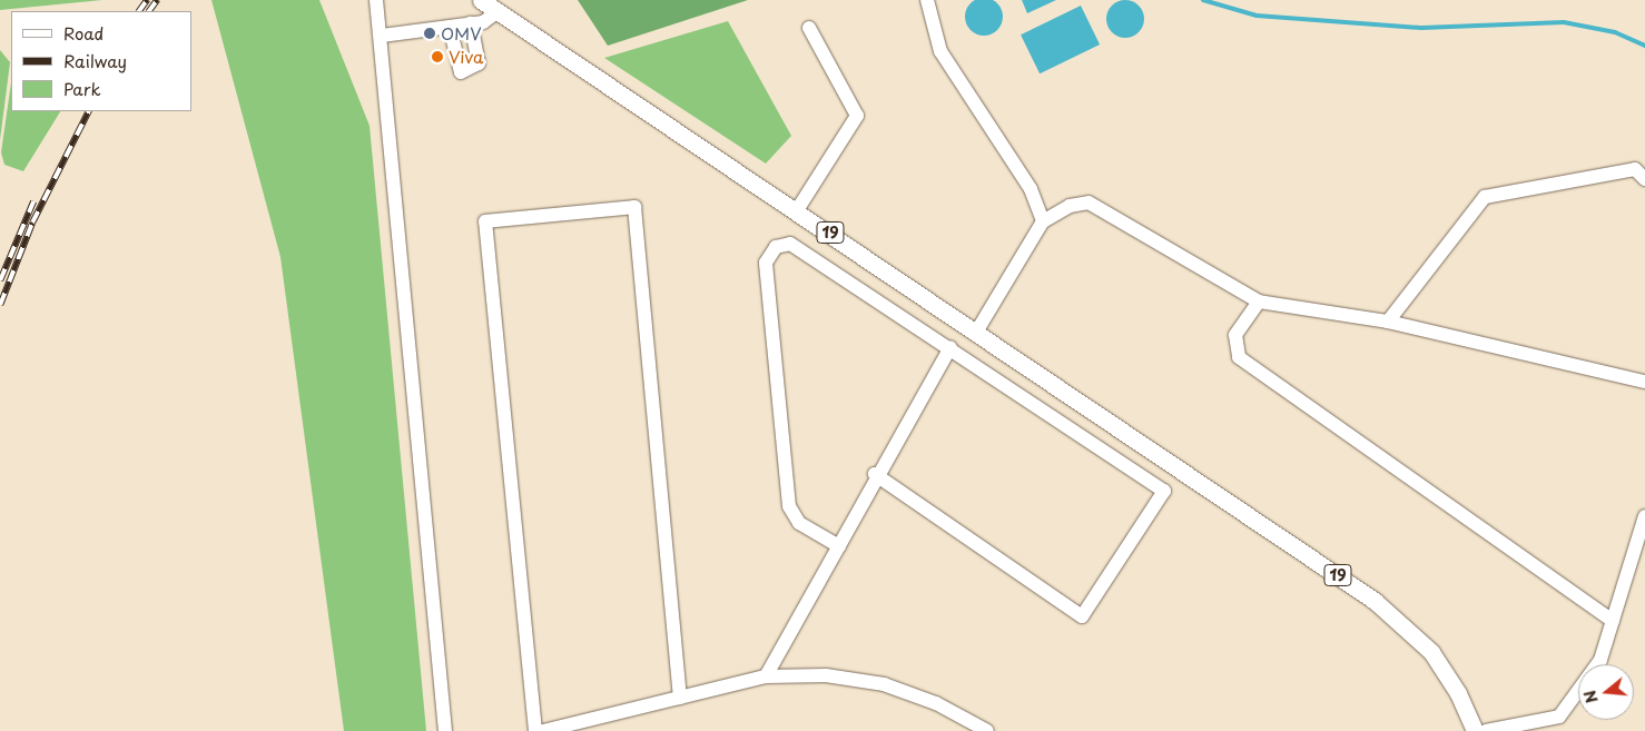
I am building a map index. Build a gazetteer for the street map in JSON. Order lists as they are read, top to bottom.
{
  "streets": {
    "main road": ["19"]
  },
  "places": ["OMV", "Viva"],
  "legend": ["Road", "Railway", "Park"],
  "north": "left"
}
